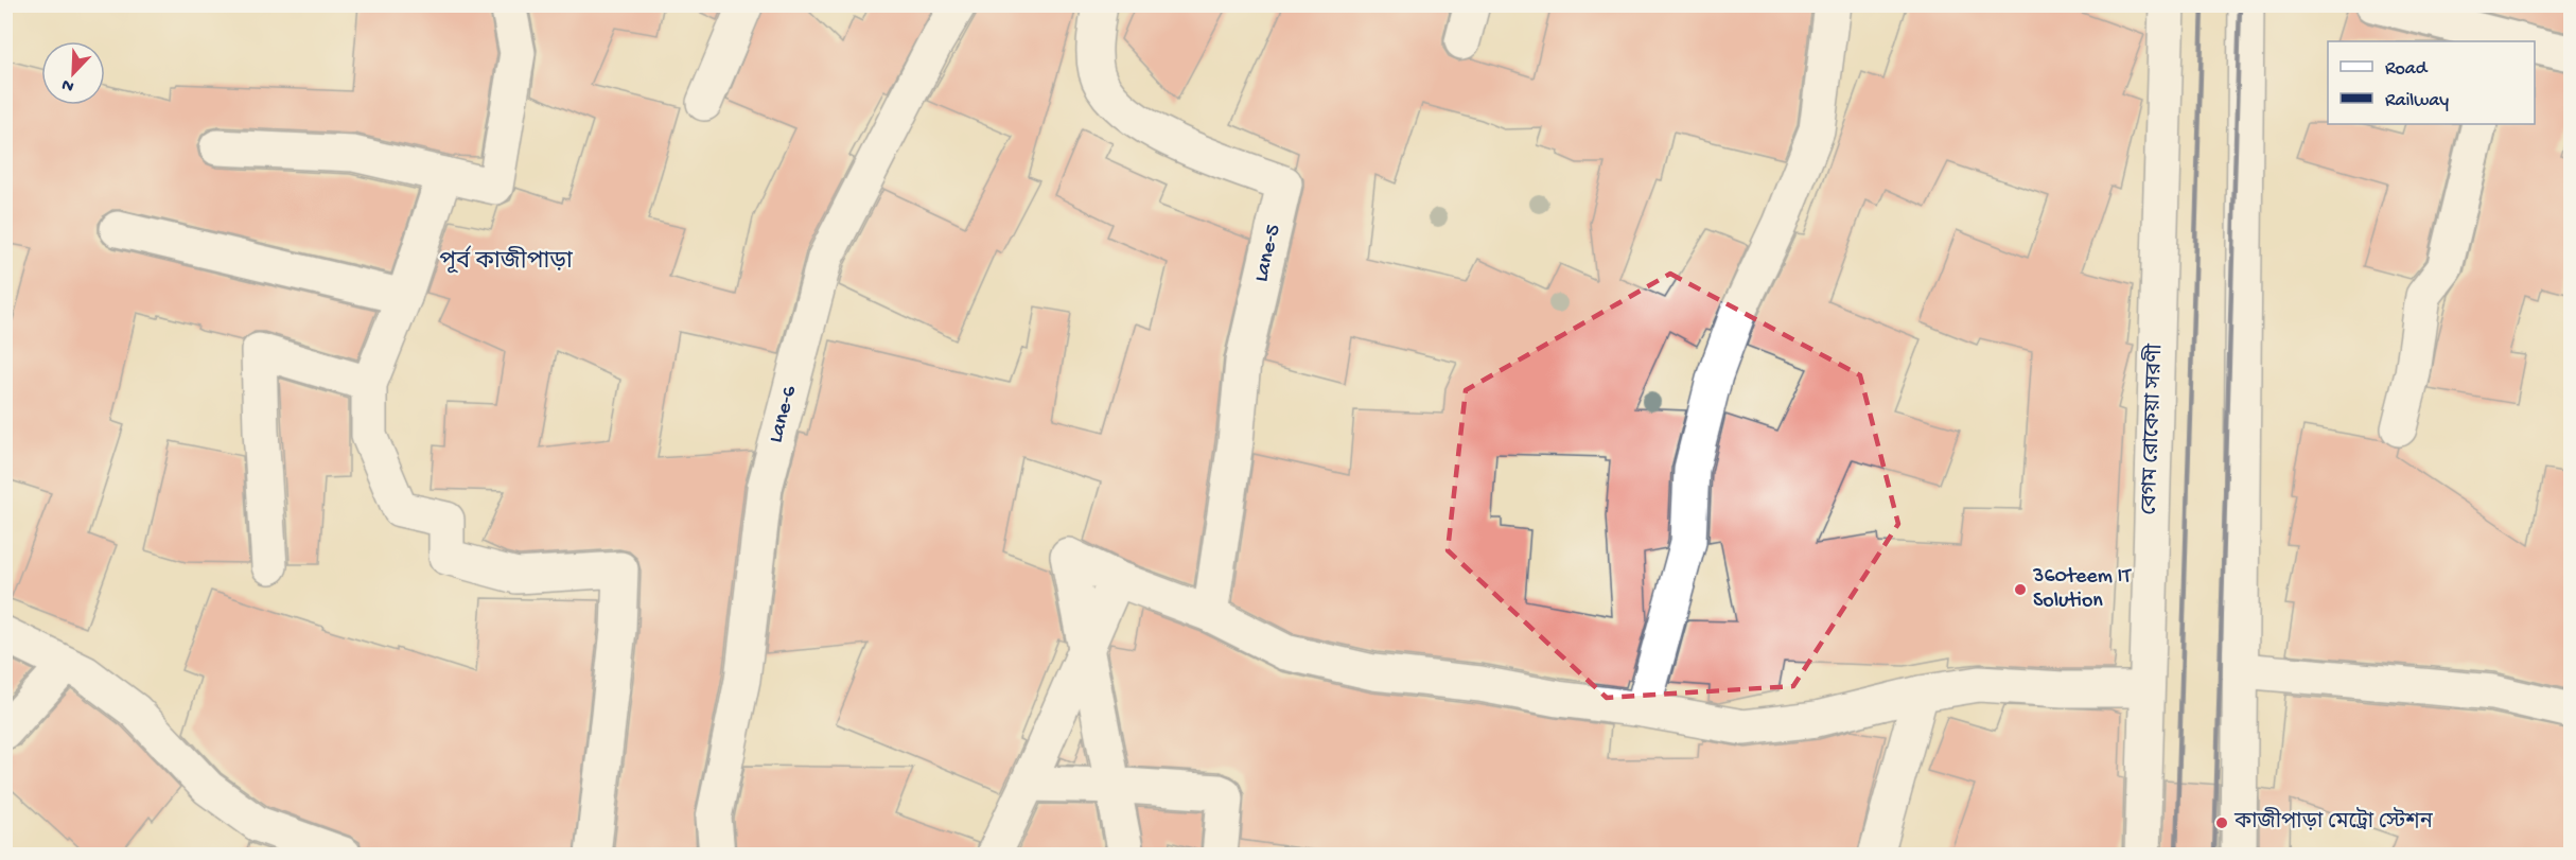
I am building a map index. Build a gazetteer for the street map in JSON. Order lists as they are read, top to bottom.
{
  "streets": {
    "street": ["Lane-5", "Lane-6", "বেগম রোকেয়া সরণী"]
  },
  "districts": ["পূর্ব কাজীপাড়া"],
  "places": ["360teem IT Solution", "কাজীপাড়া মেট্রো স্টেশন"],
  "legend": ["Road", "Railway"],
  "north": "bottom left"
}
